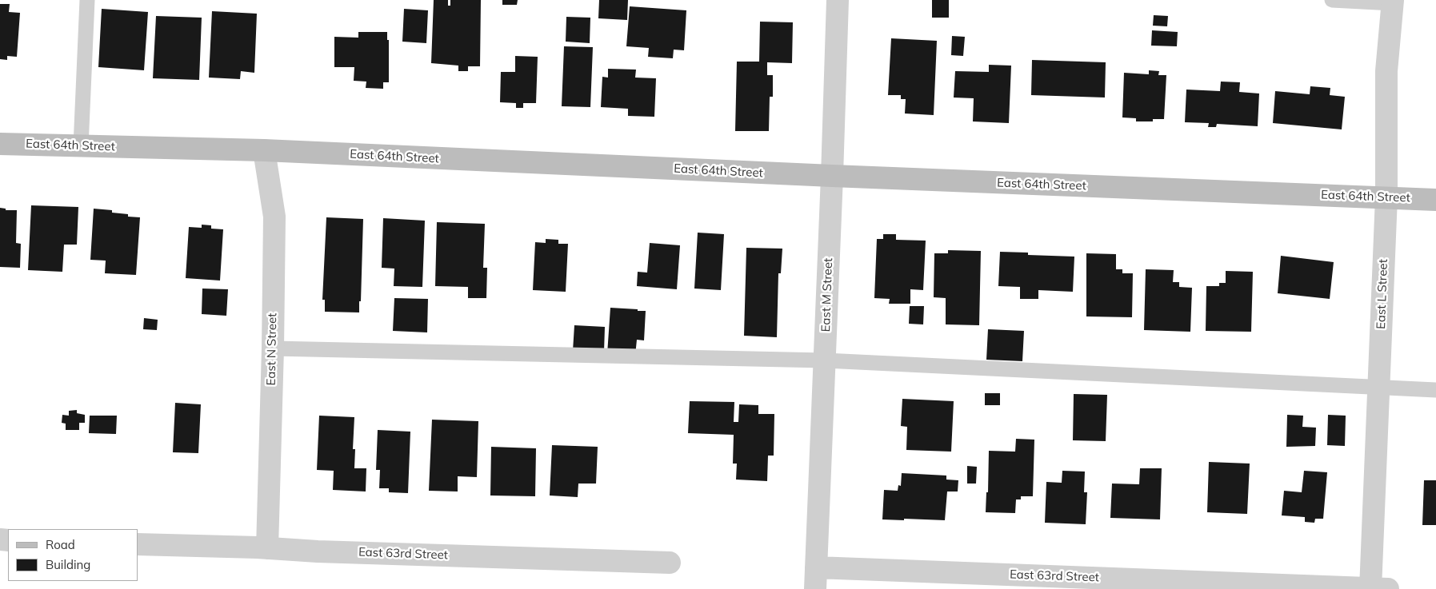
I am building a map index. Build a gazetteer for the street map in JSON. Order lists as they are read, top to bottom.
{
  "streets": {
    "street": [
      "East 64th Street",
      "East L Street",
      "East M Street",
      "East N Street",
      "East 63rd Street"
    ]
  },
  "crossings": [
    ["East 64th Street", "East L Street"],
    ["East 64th Street", "East M Street"],
    ["East 64th Street", "East N Street"],
    ["East L Street", "East 63rd Street"],
    ["East M Street", "East 63rd Street"],
    ["East N Street", "East 63rd Street"]
  ],
  "legend": ["Road", "Building"]
}
